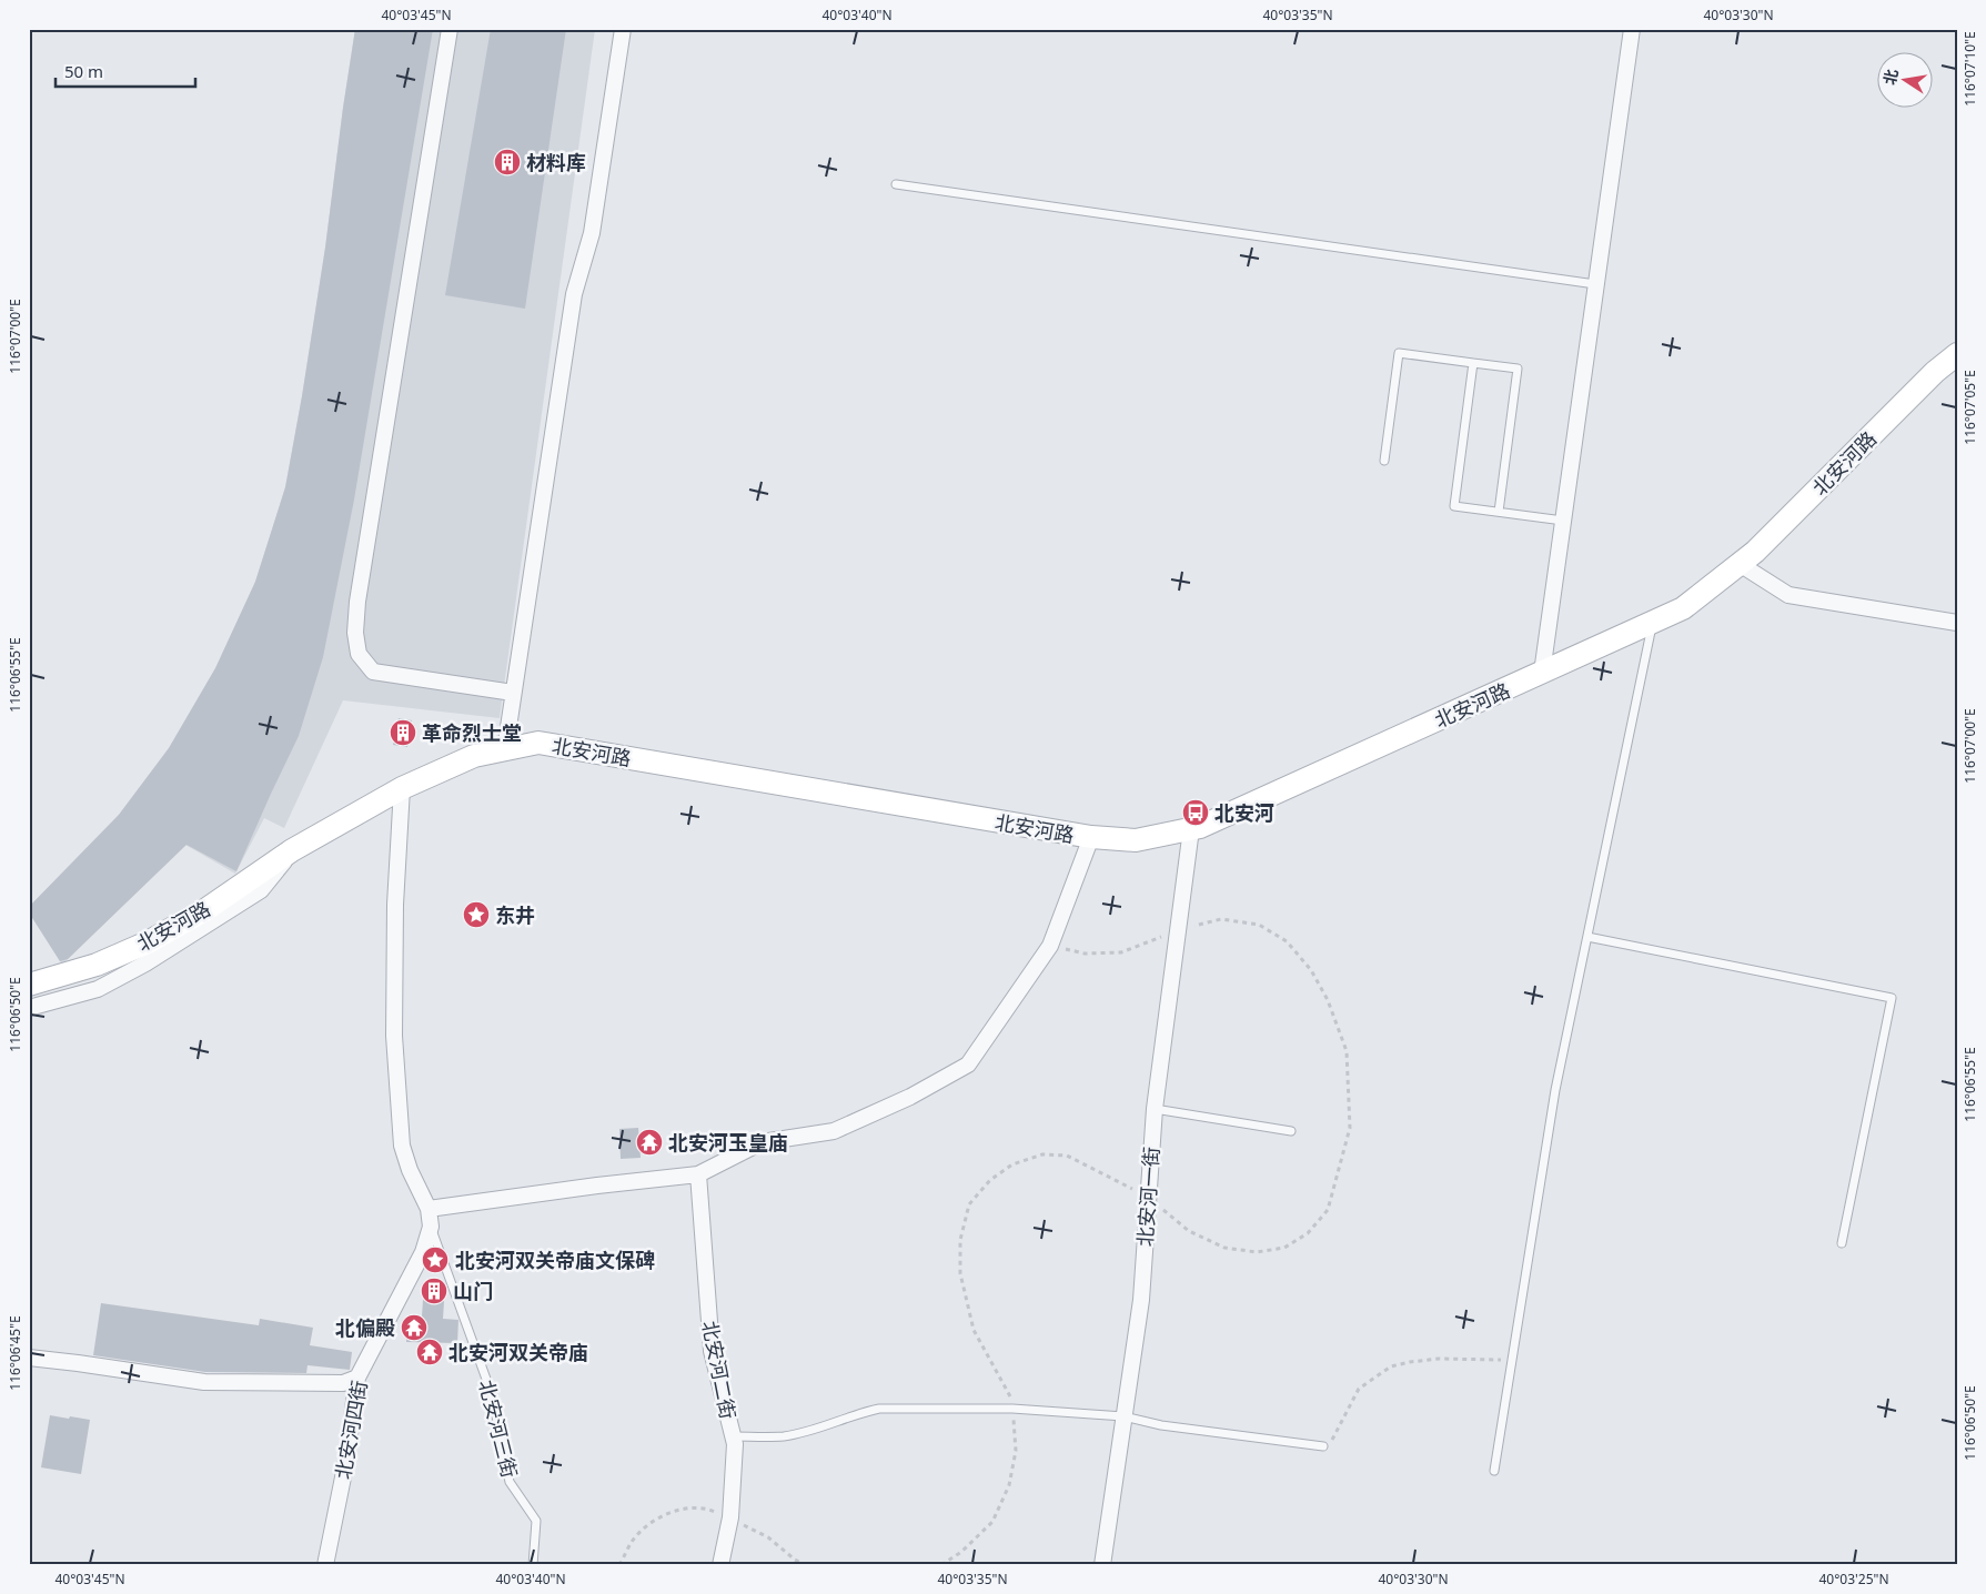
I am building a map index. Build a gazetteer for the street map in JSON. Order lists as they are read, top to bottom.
{
  "streets": {
    "main road": ["北安河路"],
    "street": ["北安河一街", "北安河二街", "北安河四街"],
    "lane": ["北安河三街"]
  },
  "crossings": [
    ["北安河路", "北安河一街"],
    ["北安河路", "北安河四街"],
    ["北安河三街", "北安河四街"]
  ],
  "places": {
    "building": ["材料库", "革命烈士堂", "山门"],
    "bus stop": ["北安河"],
    "place": ["东井", "北安河双关帝庙文保碑"],
    "temple": ["北安河玉皇庙", "北偏殿", "北安河双关帝庙"]
  },
  "scale_bar": "50 m",
  "north": "left",
  "coordinates": [
    "40°03'45\"N",
    "40°03'40\"N",
    "40°03'35\"N",
    "40°03'30\"N",
    "116°07'10\"E",
    "116°07'00\"E",
    "116°07'05\"E",
    "116°06'55\"E",
    "116°06'50\"E",
    "116°06'45\"E",
    "40°03'25\"N"
  ]
}
